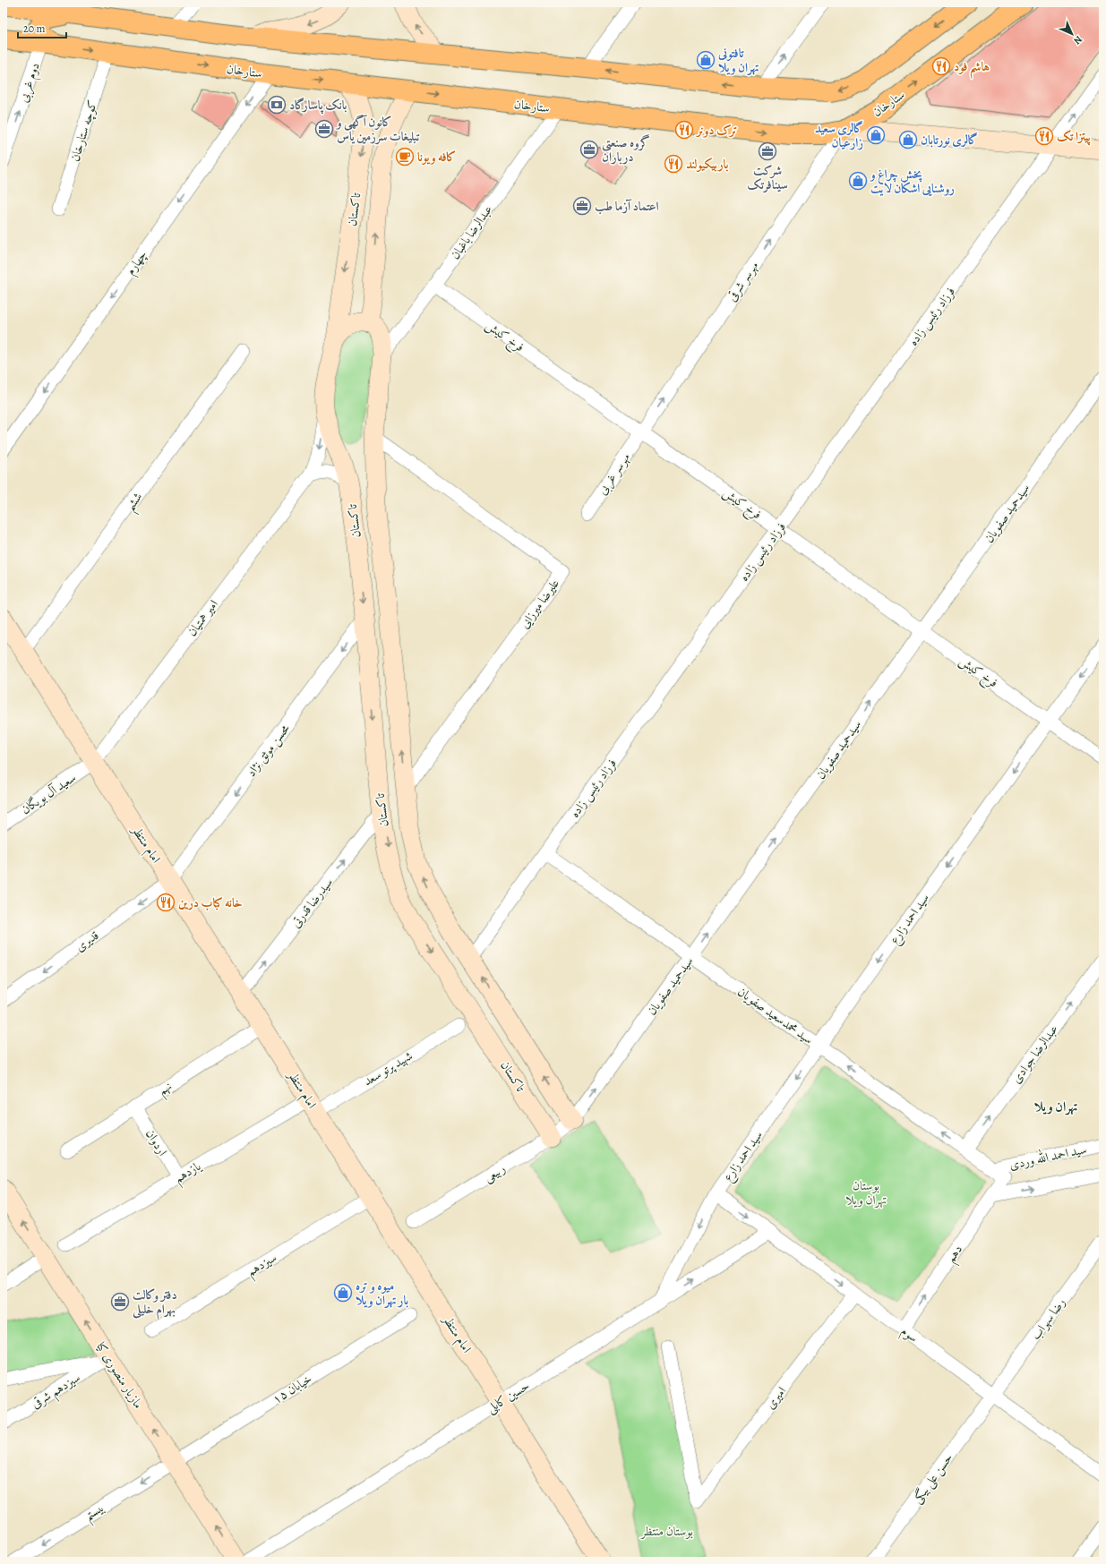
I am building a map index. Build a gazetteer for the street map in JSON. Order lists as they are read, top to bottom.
{
  "streets": {
    "main road": ["ستارخان"],
    "street": [
      "دوم غربی",
      "کوچه ستارخان",
      "تاکستان",
      "عبدالرضا باغبان",
      "چهارم",
      "مهرسر شرقی",
      "فرزاد رئیس زاده",
      "فرخ کیش",
      "مهرسر غربی",
      "ششم",
      "سیدحمید صفویان",
      "علیرضا میرزایی",
      "امیر همتیان",
      "محسن موثق نژاد",
      "سعید آل بویگان",
      "امام منتظر",
      "سیدرضا قدرتی",
      "سید احمد زارع",
      "قدیری",
      "سید محمدسعید صفویان",
      "عبدالرضا جوادی",
      "شهید پرتو سعد",
      "نهم",
      "اردوان",
      "سید احمد الله وردی",
      "یازدهم",
      "ربیعی",
      "دهم",
      "سیزدهم",
      "رضا سهراب",
      "سوم",
      "مازیار منصوری کیا",
      "خیابان ۱۵",
      "سیزدهم شرقی",
      "حسین کابلی",
      "امیری",
      "حسن علی بیگی",
      "بیستم"
    ]
  },
  "crossings": [
    ["ستارخان", "دوم غربی"],
    ["ستارخان", "کوچه ستارخان"],
    ["ستارخان", "تاکستان"],
    ["ستارخان", "عبدالرضا باغبان"],
    ["ستارخان", "چهارم"],
    ["ستارخان", "مهرسر شرقی"],
    ["تاکستان", "عبدالرضا باغبان"],
    ["تاکستان", "فرزاد رئیس زاده"],
    ["تاکستان", "سیدحمید صفویان"],
    ["تاکستان", "علیرضا میرزایی"],
    ["تاکستان", "امیر همتیان"],
    ["تاکستان", "محسن موثق نژاد"],
    ["تاکستان", "سیدرضا قدرتی"],
    ["تاکستان", "ربیعی"],
    ["عبدالرضا باغبان", "فرخ کیش"],
    ["مهرسر شرقی", "فرخ کیش"],
    ["مهرسر شرقی", "مهرسر غربی"],
    ["فرزاد رئیس زاده", "فرخ کیش"],
    ["فرزاد رئیس زاده", "سید محمدسعید صفویان"],
    ["فرخ کیش", "مهرسر غربی"],
    ["فرخ کیش", "سیدحمید صفویان"],
    ["فرخ کیش", "سید احمد زارع"],
    ["ششم", "امام منتظر"],
    ["سیدحمید صفویان", "سید محمدسعید صفویان"],
    ["سیدحمید صفویان", "ربیعی"],
    ["امیر همتیان", "سعید آل بویگان"],
    ["امیر همتیان", "امام منتظر"],
    ["محسن موثق نژاد", "امام منتظر"],
    ["محسن موثق نژاد", "قدیری"],
    ["سعید آل بویگان", "امام منتظر"],
    ["امام منتظر", "سیدرضا قدرتی"],
    ["امام منتظر", "قدیری"],
    ["امام منتظر", "شهید پرتو سعد"],
    ["امام منتظر", "نهم"],
    ["امام منتظر", "یازدهم"],
    ["امام منتظر", "سیزدهم"],
    ["امام منتظر", "حسین کابلی"],
    ["سید احمد زارع", "سید محمدسعید صفویان"],
    ["سید احمد زارع", "سوم"],
    ["سید احمد زارع", "حسین کابلی"],
    ["سید محمدسعید صفویان", "عبدالرضا جوادی"],
    ["سید محمدسعید صفویان", "سید احمد الله وردی"],
    ["سید محمدسعید صفویان", "دهم"],
    ["شهید پرتو سعد", "یازدهم"],
    ["نهم", "اردوان"],
    ["اردوان", "یازدهم"],
    ["دهم", "سوم"],
    ["رضا سهراب", "سوم"],
    ["رضا سهراب", "حسن علی بیگی"],
    ["سوم", "حسین کابلی"],
    ["سوم", "امیری"],
    ["سوم", "حسن علی بیگی"],
    ["مازیار منصوری کیا", "خیابان ۱۵"],
    ["مازیار منصوری کیا", "سیزدهم شرقی"],
    ["مازیار منصوری کیا", "بیستم"],
    ["خیابان ۱۵", "بیستم"]
  ],
  "one_way": [
    "دوم غربی",
    "چهارم",
    "مهرسر شرقی",
    "سیدحمید صفویان",
    "محسن موثق نژاد",
    "سیدرضا قدرتی",
    "سید احمد زارع",
    "قدیری",
    "عبدالرضا جوادی",
    "دهم",
    "سوم",
    "مازیار منصوری کیا",
    "بیستم"
  ],
  "districts": ["تهران ویلا"],
  "parks": ["بوستان تهران ویلا", "بوستان منتظر"],
  "places": {
    "shop": [
      "تافتونی تهران ویلا",
      "گالری سعید زارعیان",
      "گالری نورتابان",
      "پخش چراغ و روشنایی اشکان لایت",
      "میوه و تره بار تهران ویلا"
    ],
    "restaurant": [
      "هاشم فود",
      "ترک دونر",
      "پیتزا تک",
      "باربیکیولند",
      "خانه کباب درین"
    ],
    "bank": ["بانک پاسارگاد"],
    "office": [
      "کانون آگهی و تبلیغات سرزمین یاس",
      "گروه صنعتی درباران",
      "شرکت سینافرتک",
      "اعتماد آزما طب",
      "دفتر وکالت بهرام خلیلی"
    ],
    "cafe": ["کافه ویونا"]
  },
  "scale_bar": "20 m",
  "north": "bottom right"
}
